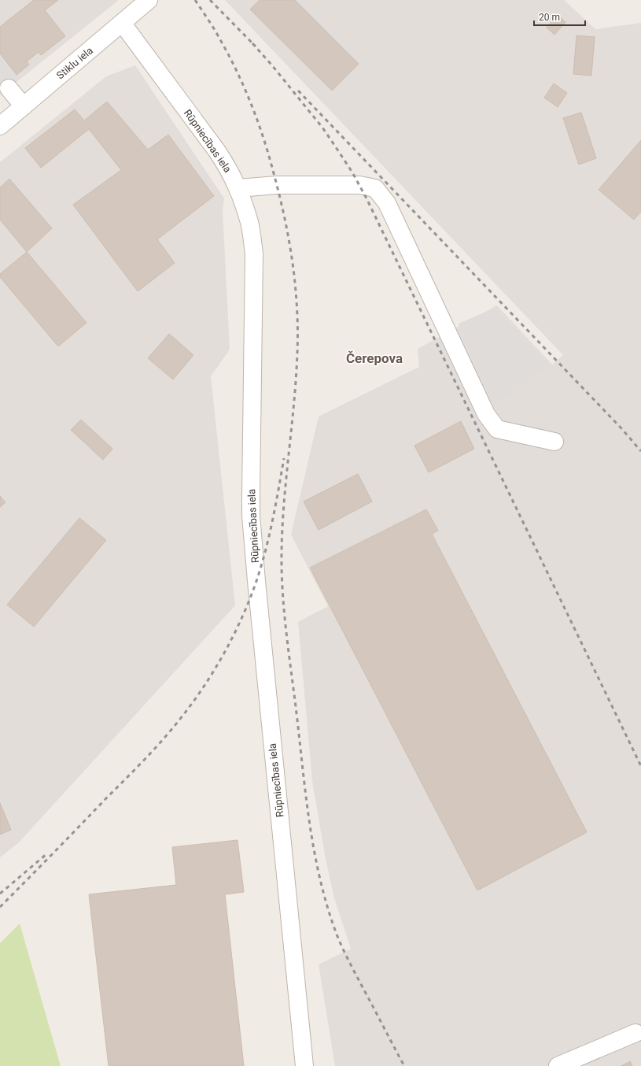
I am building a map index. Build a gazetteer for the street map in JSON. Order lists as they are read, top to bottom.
{
  "streets": {
    "street": ["Stiklu iela", "Rūpniecības iela"]
  },
  "crossings": [
    ["Stiklu iela", "Rūpniecības iela"]
  ],
  "districts": ["Čerepova"],
  "scale_bar": "20 m"
}
